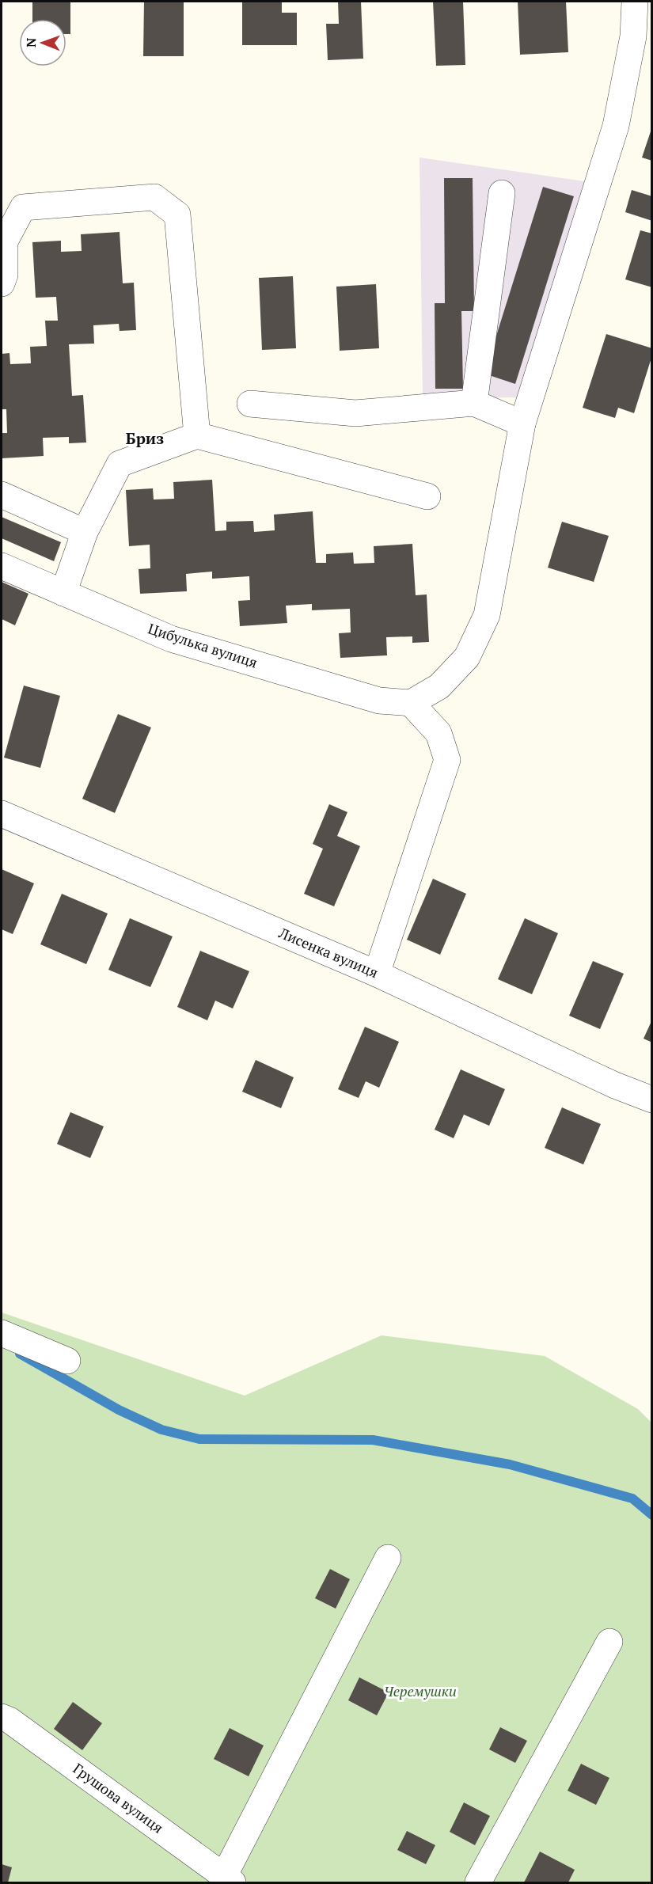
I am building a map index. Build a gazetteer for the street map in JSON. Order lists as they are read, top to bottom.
{
  "streets": {
    "street": ["Цибулька вулиця", "Лисенка вулиця", "Грушова вулиця"]
  },
  "districts": ["Бриз"],
  "parks": ["Черемушки"],
  "north": "left"
}
